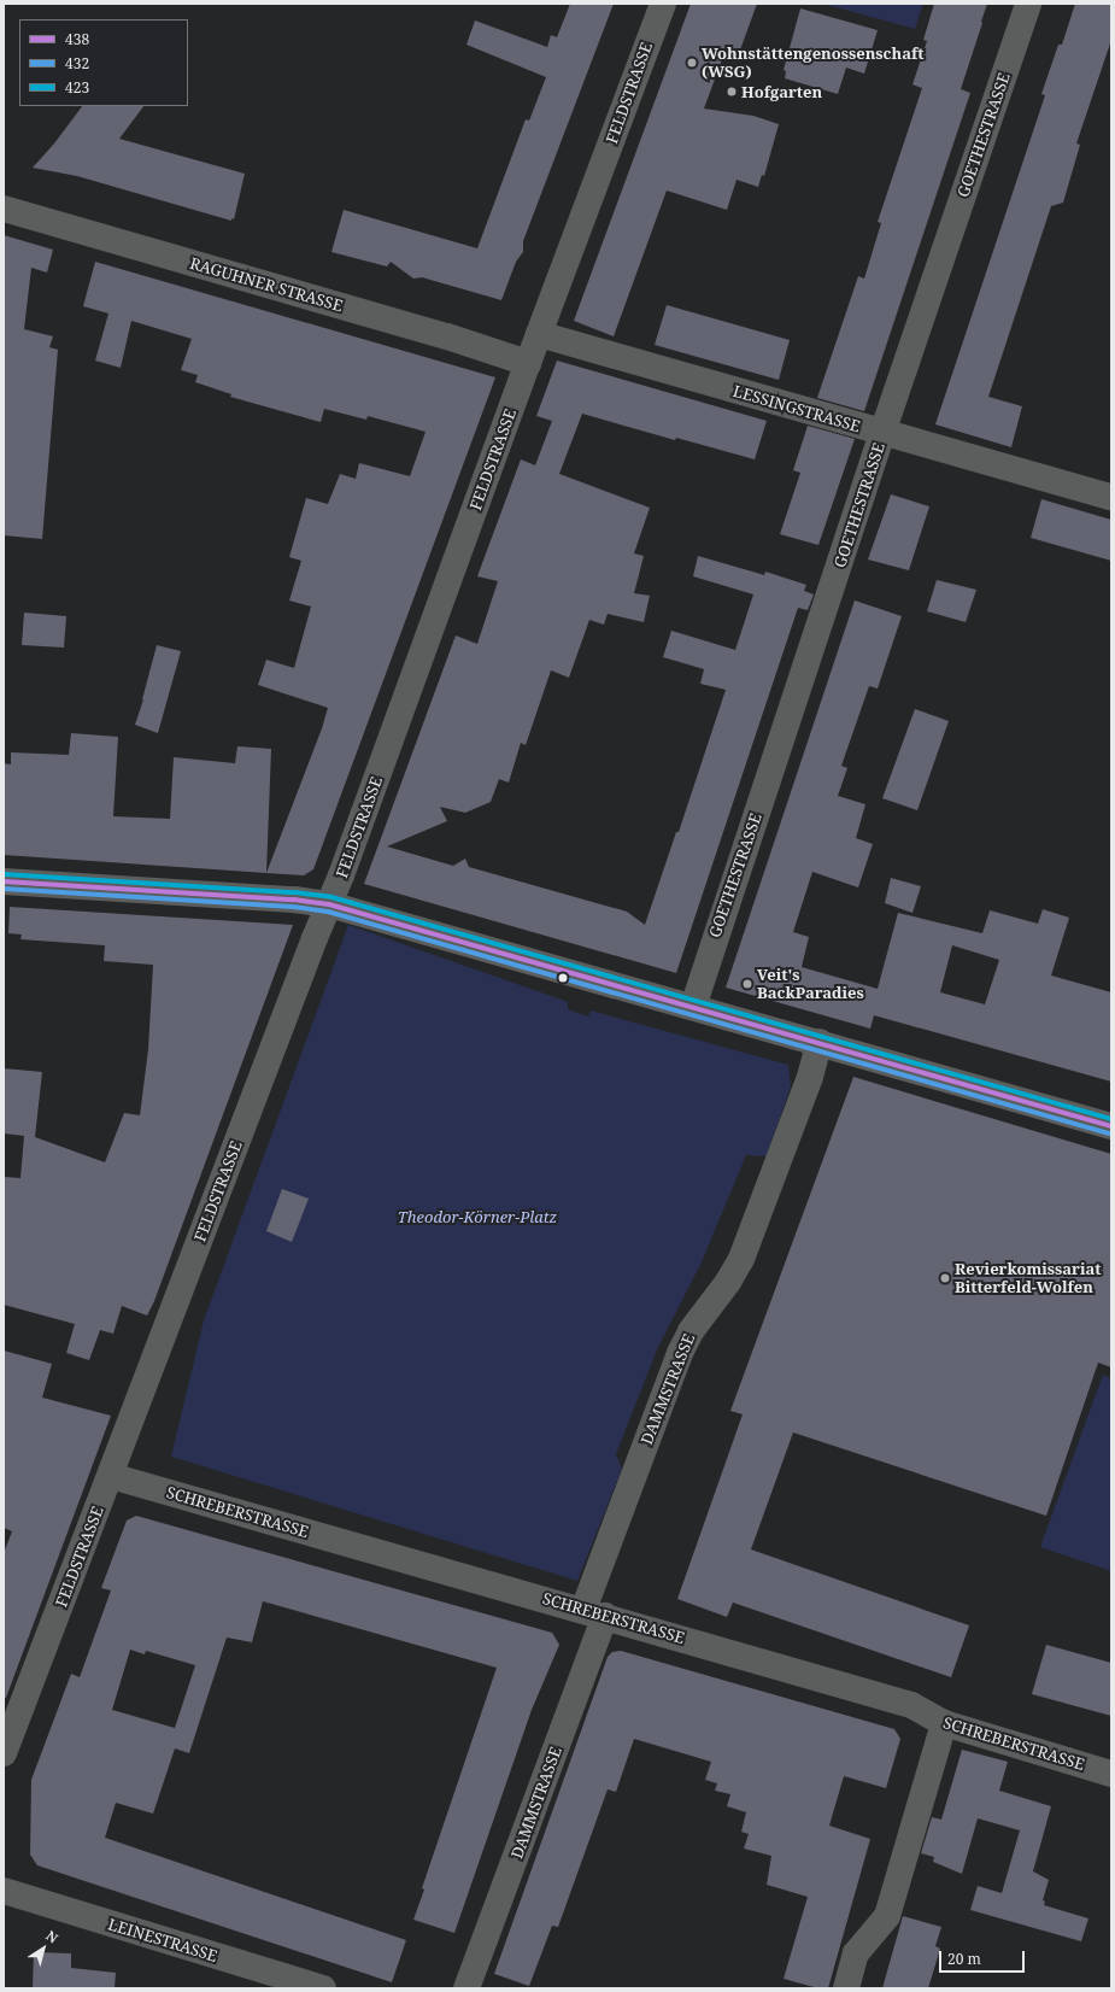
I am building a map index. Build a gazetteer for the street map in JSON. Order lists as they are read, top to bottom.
{
  "streets": {
    "street": [
      "FELDSTRASSE",
      "GOETHESTRASSE",
      "RAGUHNER STRASSE",
      "LESSINGSTRASSE",
      "DAMMSTRASSE",
      "SCHREBERSTRASSE",
      "LEINESTRASSE"
    ]
  },
  "crossings": [
    ["FELDSTRASSE", "RAGUHNER STRASSE"],
    ["FELDSTRASSE", "LESSINGSTRASSE"],
    ["FELDSTRASSE", "SCHREBERSTRASSE"],
    ["GOETHESTRASSE", "LESSINGSTRASSE"],
    ["DAMMSTRASSE", "SCHREBERSTRASSE"]
  ],
  "parks": ["Theodor-Körner-Platz"],
  "places": [
    "Wohnstättengenossenschaft (WSG)",
    "Hofgarten",
    "Veit's BackParadies",
    "Revierkomissariat Bitterfeld-Wolfen"
  ],
  "lines": ["transit line 423", "transit line 438", "transit line 432"],
  "legend": ["438", "432", "423"],
  "scale_bar": "20 m",
  "north": "top right"
}
